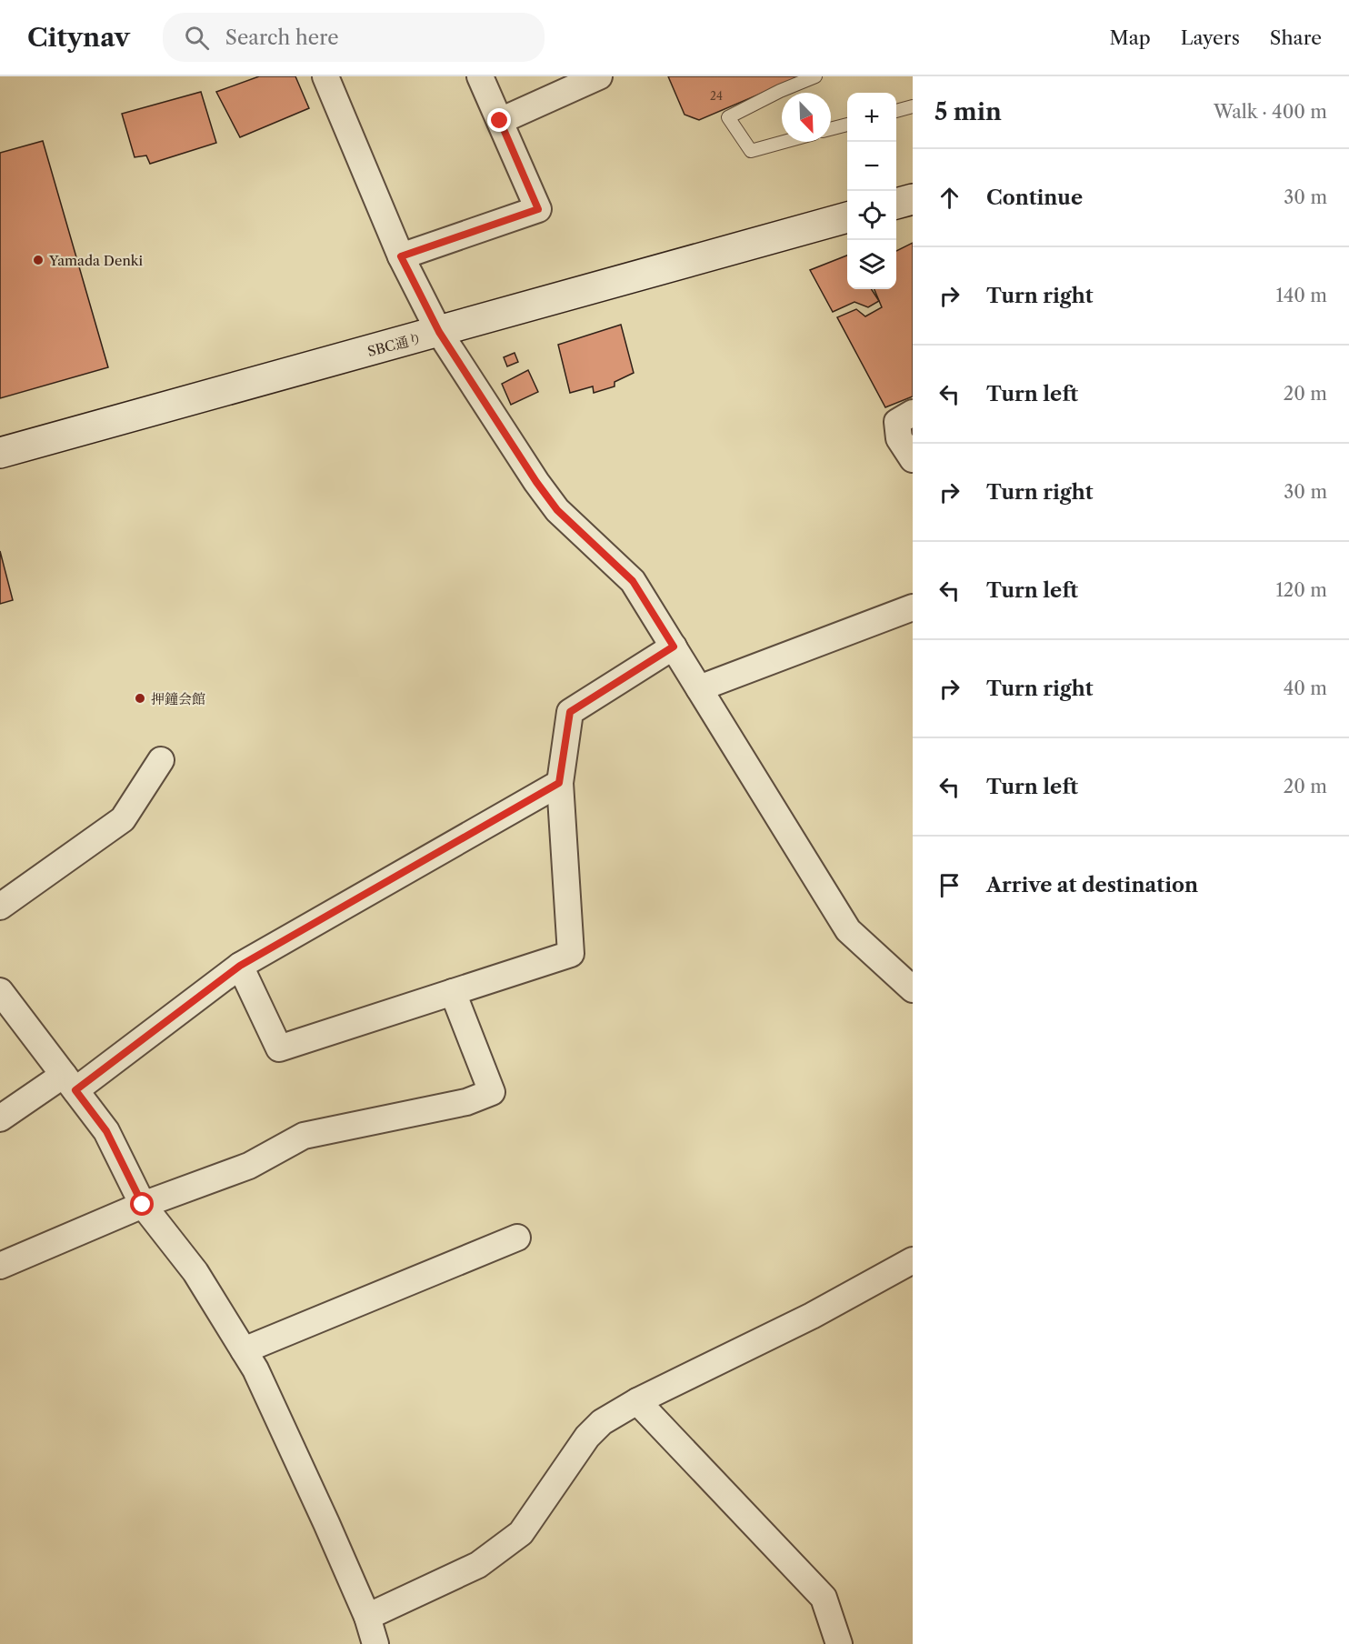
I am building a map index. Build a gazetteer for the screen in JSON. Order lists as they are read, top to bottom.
{
  "streets": {
    "street": ["SBC通り"]
  },
  "places": ["Yamada Denki", "押鐘会館"],
  "house_numbers": ["24"],
  "north": "bottom right",
  "page": {
    "header": "Citynav",
    "search": "Search here",
    "nav": ["Map", "Layers", "Share"],
    "heading": ["5 min", "Walk · 400 m"],
    "map_buttons": ["+", "−"],
    "list": [
      ["Continue", "30 m"],
      ["Turn right", "140 m"],
      ["Turn left", "20 m"],
      ["Turn right", "30 m"],
      ["Turn left", "120 m"],
      ["Turn right", "40 m"],
      ["Turn left", "20 m"],
      "Arrive at destination"
    ]
  }
}
